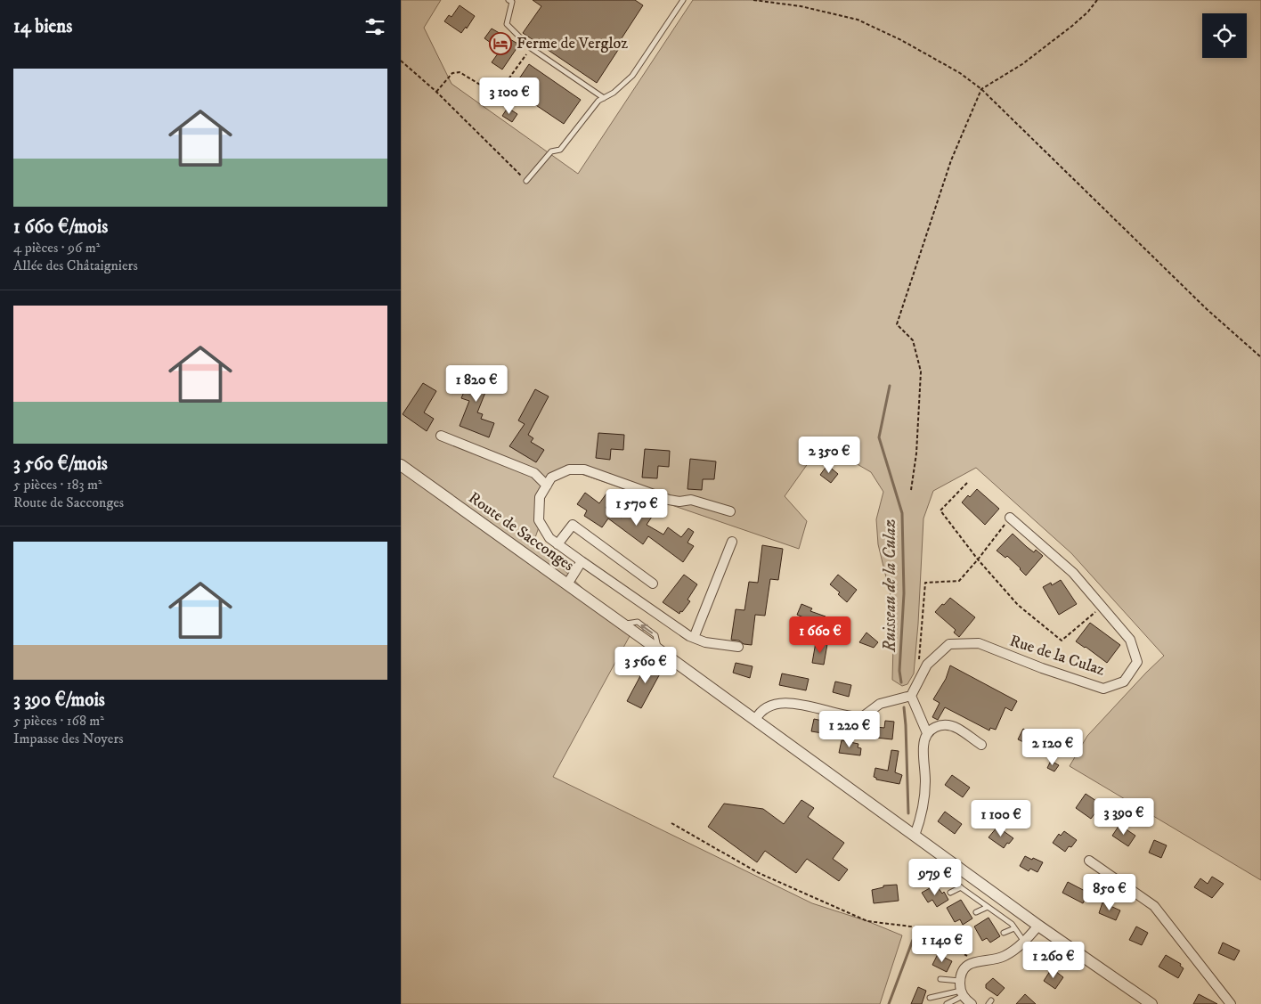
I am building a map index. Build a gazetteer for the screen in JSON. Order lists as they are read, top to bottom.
{
  "streets": {
    "street": ["Route de Sacconges", "Rue de la Culaz"]
  },
  "water": ["Ruisseau de la Culaz"],
  "places": {
    "hotel": ["Ferme de Vergloz"]
  },
  "page": {
    "heading": "14 biens",
    "list": [
      {
        "name": "1 660 €/mois",
        "note": "4 pièces · 96 m² · Allée des Châtaigniers"
      },
      {
        "name": "3 560 €/mois",
        "note": "5 pièces · 183 m² · Route de Sacconges"
      },
      {
        "name": "3 390 €/mois",
        "note": "5 pièces · 168 m² · Impasse des Noyers"
      }
    ],
    "price": [
      "3 100 €",
      "1 820 €",
      "2 350 €",
      "1 570 €",
      "1 660 €",
      "3 560 €",
      "1 220 €",
      "2 120 €",
      "3 390 €",
      "1 100 €",
      "979 €",
      "850 €",
      "1 140 €",
      "1 260 €"
    ]
  }
}
